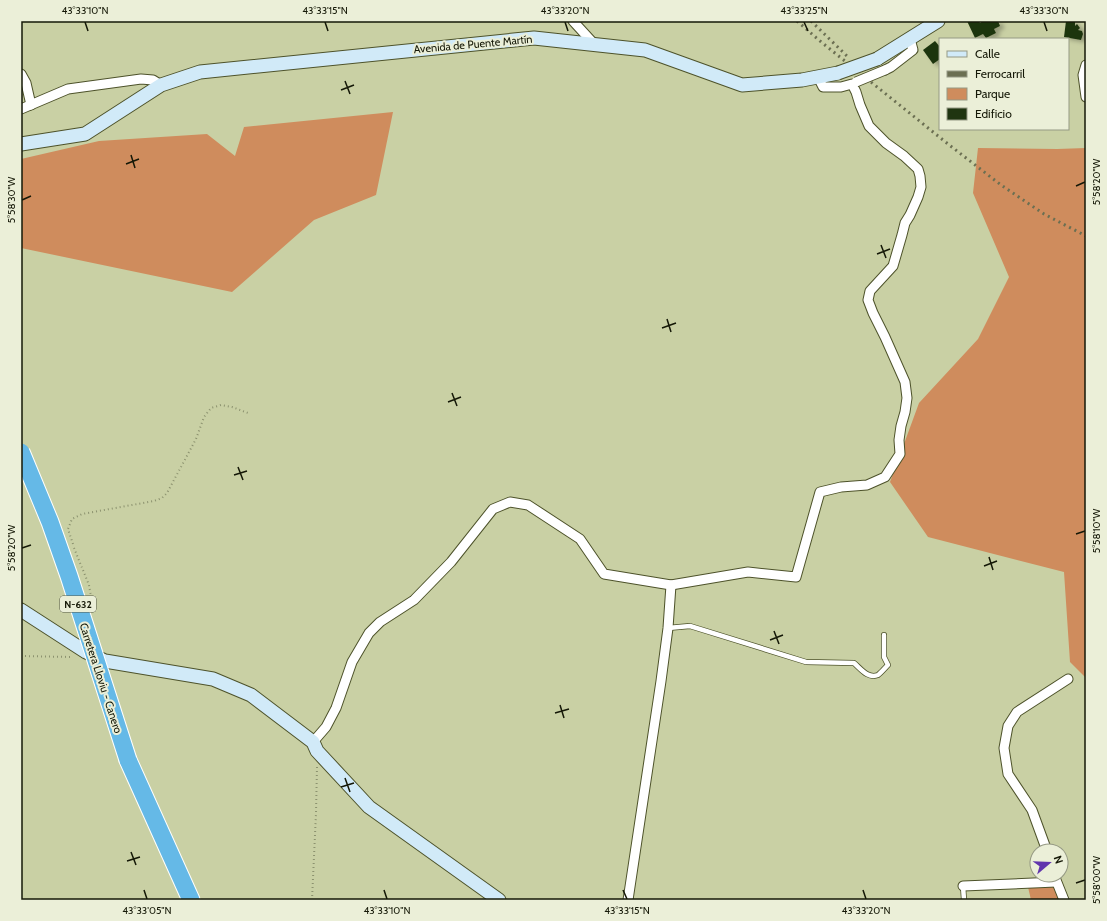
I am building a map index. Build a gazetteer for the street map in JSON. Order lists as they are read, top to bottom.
{
  "streets": {
    "highway": ["N-632", "Carretera Lloviu - Canero"],
    "street": ["Avenida de Puente Martín"]
  },
  "legend": [
    "Calle",
    "Ferrocarril",
    "Parque",
    "Edificio"
  ],
  "north": "right",
  "coordinates": [
    "43°33'10\"N",
    "43°33'15\"N",
    "43°33'20\"N",
    "43°33'25\"N",
    "43°33'30\"N",
    "5°58'20\"W",
    "5°58'30\"W",
    "5°58'10\"W",
    "5°58'00\"W",
    "43°33'05\"N"
  ]
}
